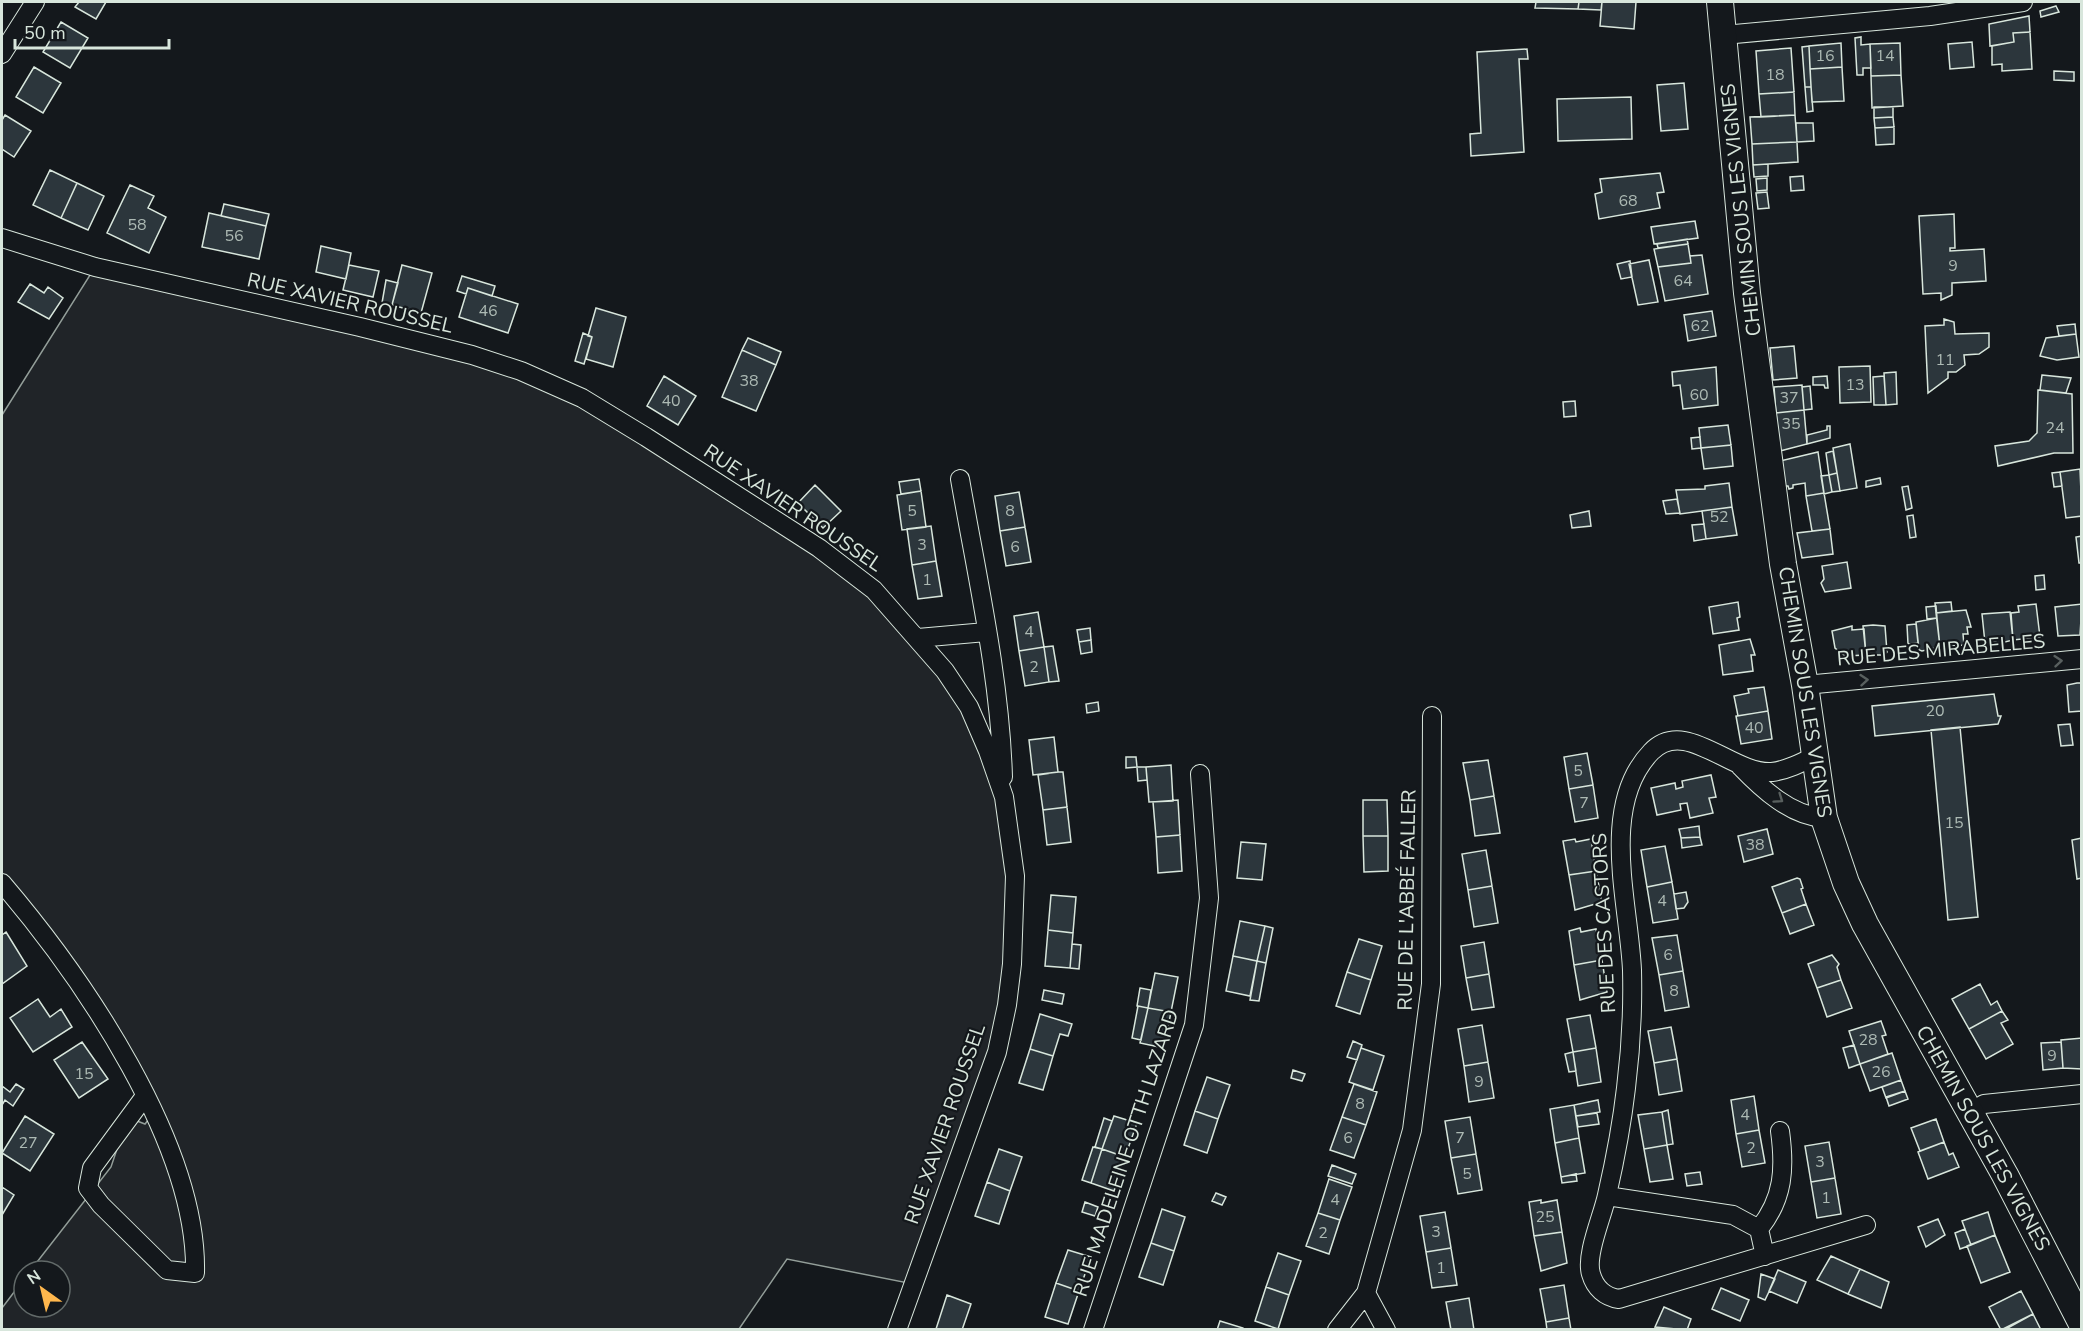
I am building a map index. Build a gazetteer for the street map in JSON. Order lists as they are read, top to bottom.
{
  "streets": {
    "street": [
      "CHEMIN SOUS LES VIGNES",
      "RUE XAVIER ROUSSEL",
      "RUE DES MIRABELLES",
      "RUE DE L'ABBÉ FALLER",
      "RUE DES CASTORS",
      "RUE MADELEINE OTTH LAZARD"
    ]
  },
  "crossings": [
    ["CHEMIN SOUS LES VIGNES", "RUE DES MIRABELLES"],
    ["CHEMIN SOUS LES VIGNES", "RUE DES CASTORS"]
  ],
  "one_way": ["RUE DES MIRABELLES"],
  "house_numbers": [
    "16",
    "14",
    "18",
    "68",
    "58",
    "56",
    "9",
    "64",
    "46",
    "62",
    "11",
    "38",
    "13",
    "60",
    "37",
    "40",
    "35",
    "24",
    "5",
    "8",
    "52",
    "3",
    "6",
    "1",
    "4",
    "2",
    "20",
    "40",
    "5",
    "7",
    "15",
    "38",
    "4",
    "6",
    "8",
    "28",
    "9",
    "26",
    "15",
    "9",
    "8",
    "4",
    "6",
    "7",
    "27",
    "2",
    "3",
    "5",
    "1",
    "4",
    "25",
    "3",
    "2",
    "1"
  ],
  "scale_bar": "50 m",
  "north": "top left"
}
